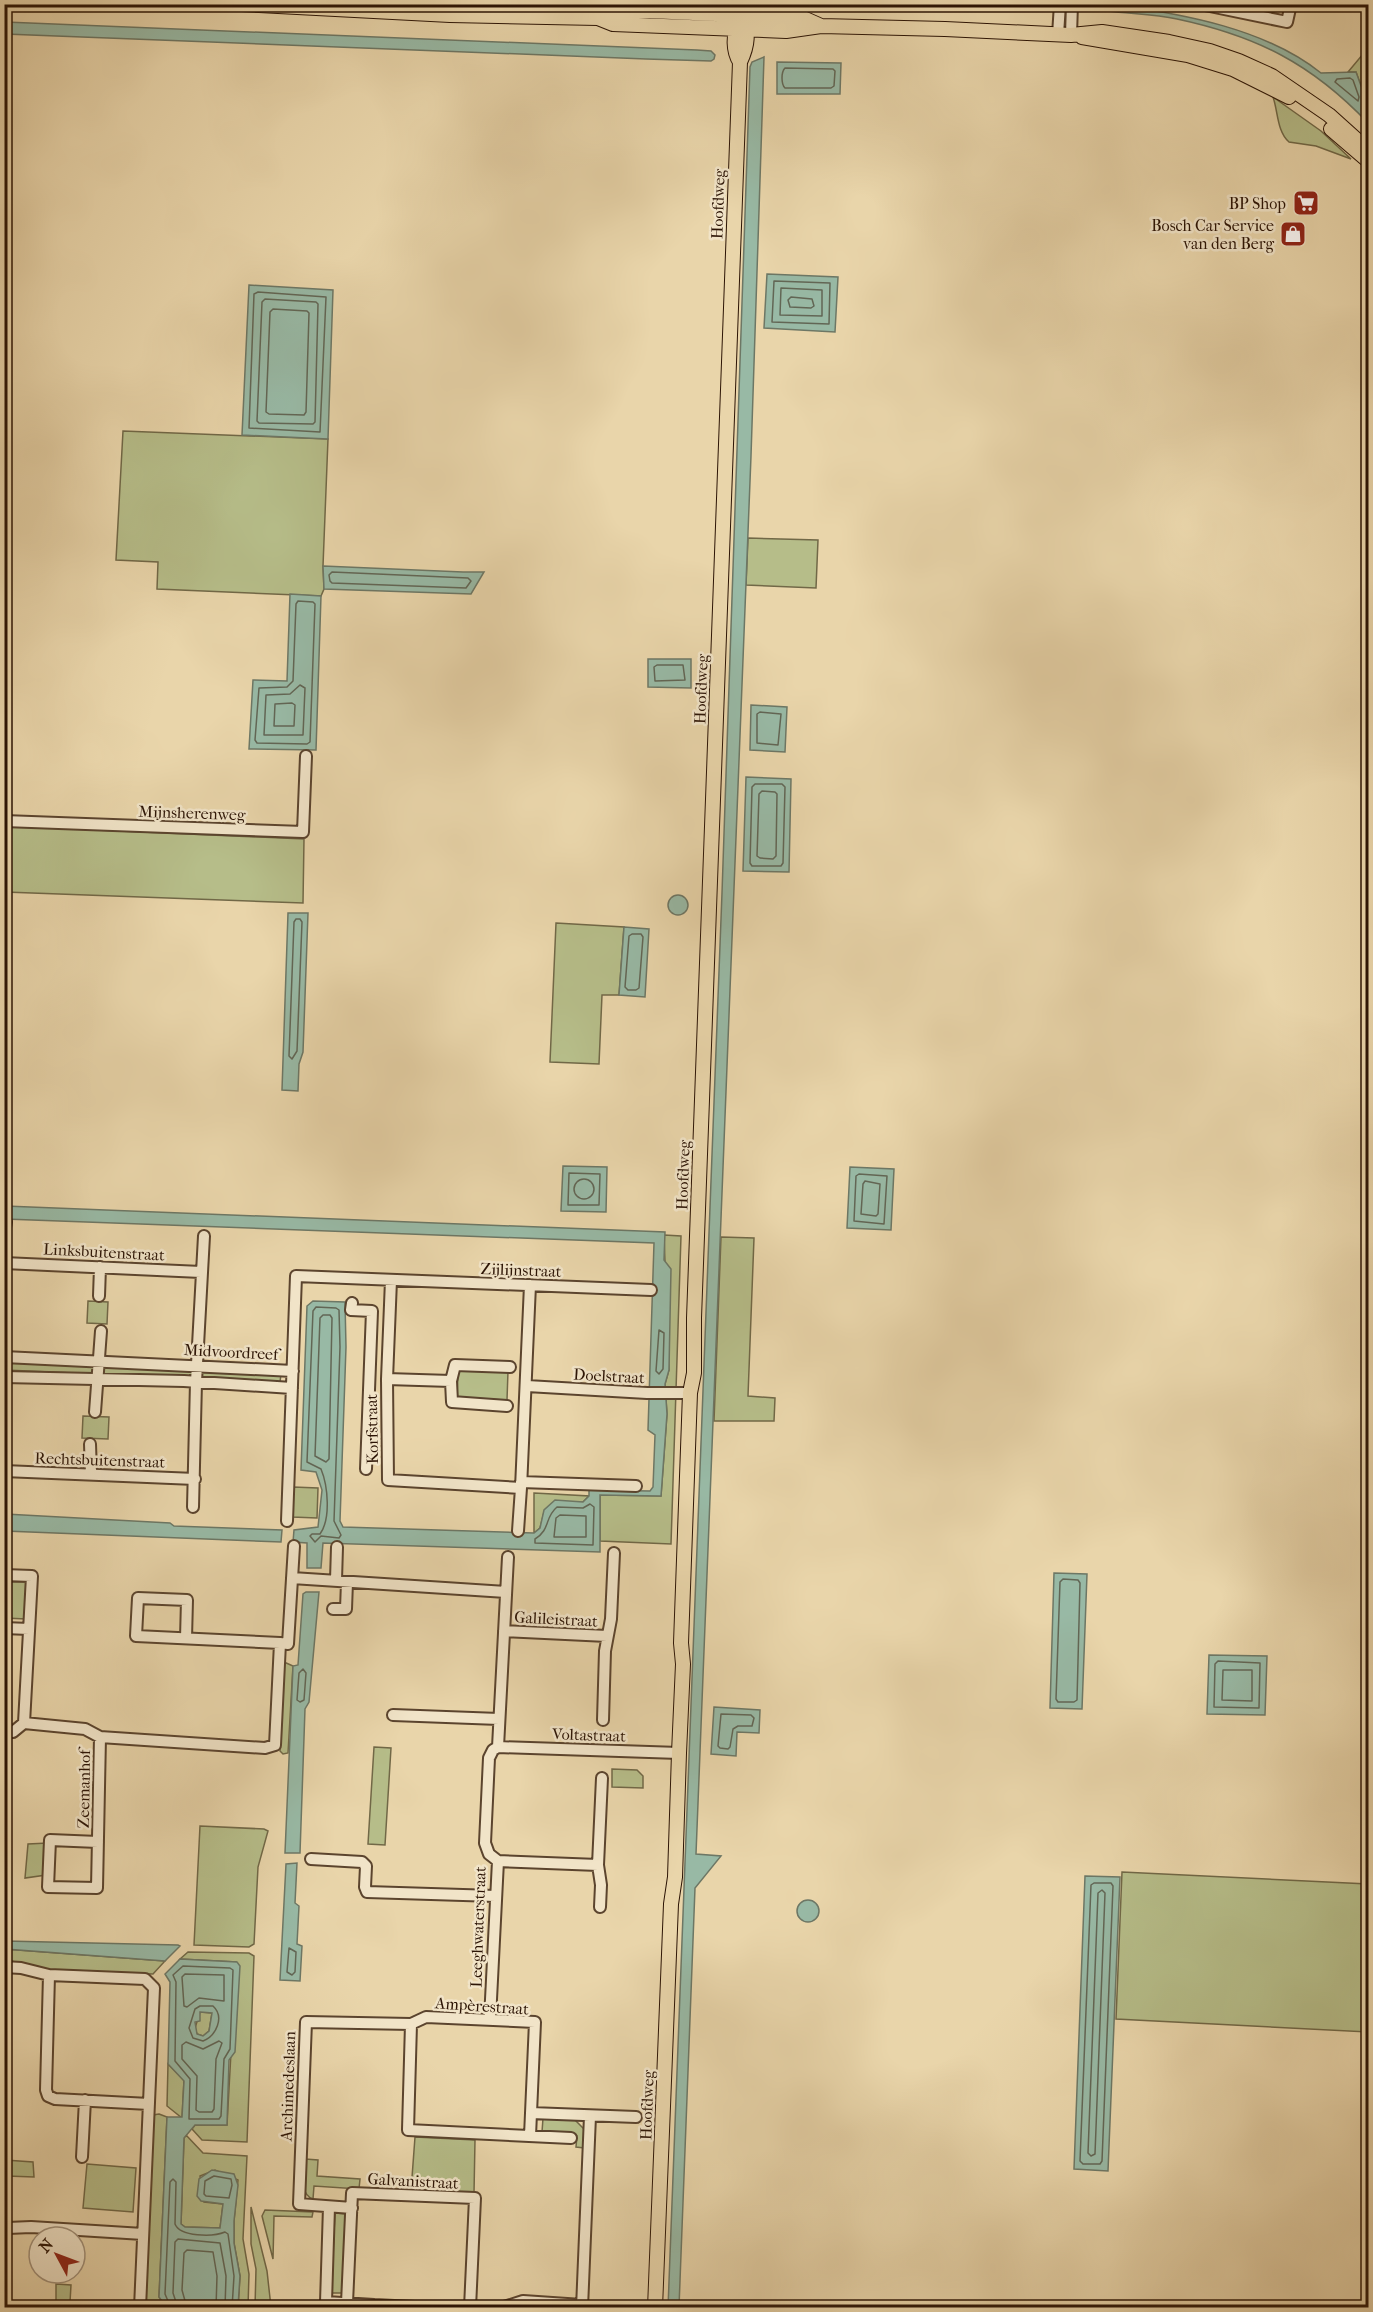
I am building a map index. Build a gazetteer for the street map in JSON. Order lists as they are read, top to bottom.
{
  "streets": {
    "main road": ["Hoofdweg"],
    "street": [
      "Mijnsherenweg",
      "Linksbuitenstraat",
      "Zijlijnstraat",
      "Midvoordreef",
      "Doelstraat",
      "Korfstraat",
      "Rechtsbuitenstraat",
      "Galileistraat",
      "Voltastraat",
      "Zeemanhof",
      "Leeghwaterstraat",
      "Ampèrestraat",
      "Archimedeslaan",
      "Galvanistraat"
    ]
  },
  "crossings": [
    ["Hoofdweg", "Doelstraat"],
    ["Hoofdweg", "Voltastraat"],
    ["Zijlijnstraat", "Midvoordreef"],
    ["Zijlijnstraat", "Korfstraat"],
    ["Galileistraat", "Leeghwaterstraat"],
    ["Voltastraat", "Leeghwaterstraat"],
    ["Leeghwaterstraat", "Ampèrestraat"],
    ["Ampèrestraat", "Archimedeslaan"],
    ["Archimedeslaan", "Galvanistraat"]
  ],
  "places": {
    "supermarket": ["BP Shop"],
    "shop": ["Bosch Car Service van den Berg"]
  },
  "north": "top left"
}
